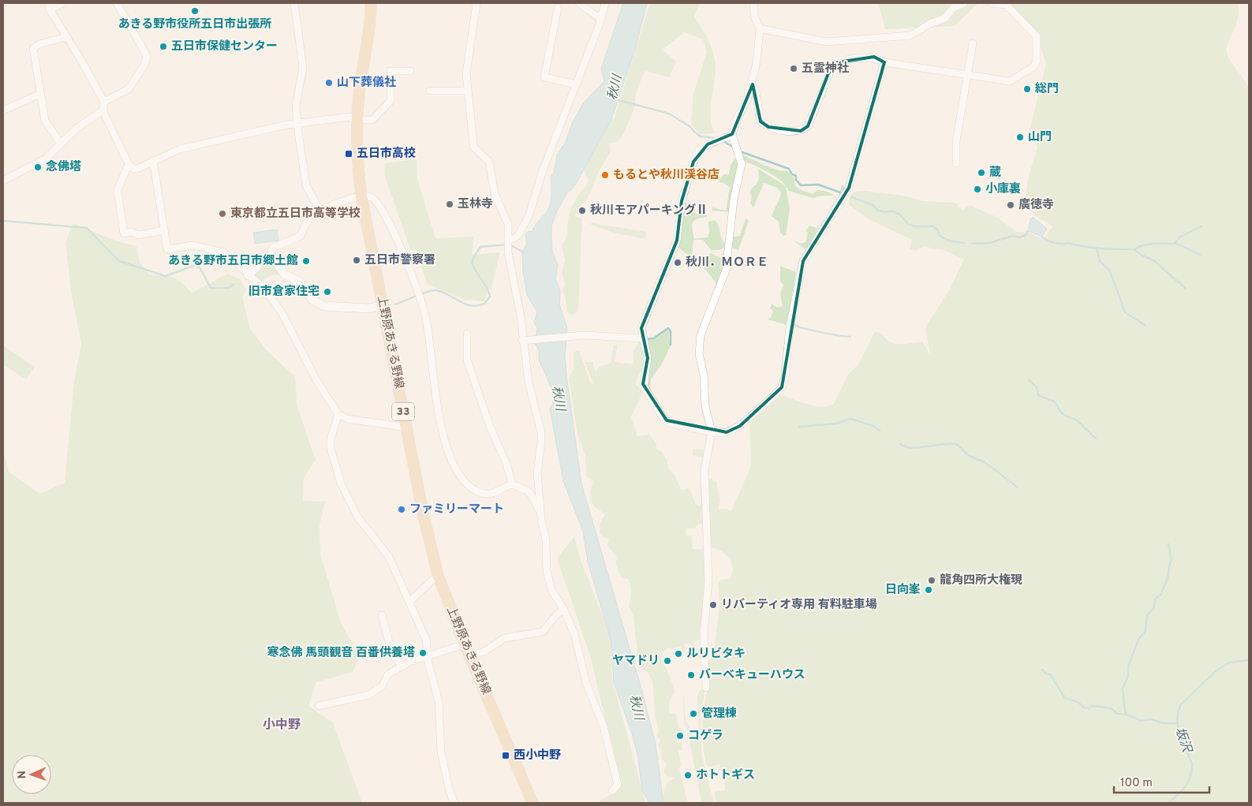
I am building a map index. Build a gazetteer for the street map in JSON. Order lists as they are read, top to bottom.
{
  "streets": {
    "main road": ["上野原あきる野線", "33"]
  },
  "districts": ["小中野"],
  "water": ["秋川", "坂沢"],
  "places": {
    "other": [
      "あきる野市役所五日市出張所",
      "五日市保健センター",
      "五霊神社",
      "山下葬儀社",
      "総門",
      "山門",
      "念佛塔",
      "蔵",
      "もるとや秋川渓谷店",
      "小庫裏",
      "玉林寺",
      "廣徳寺",
      "秋川モアパーキングⅡ",
      "東京都立五日市高等学校",
      "五日市警察署",
      "あきる野市五日市郷土館",
      "秋川．ＭＯＲＥ",
      "旧市倉家住宅",
      "ファミリーマート",
      "龍角四所大権現",
      "日向峯",
      "リバーティオ専用 有料駐車場",
      "寒念佛 馬頭観音 百番供養塔",
      "ルリビタキ",
      "ヤマドリ",
      "バーベキューハウス",
      "管理棟",
      "コゲラ",
      "ホトトギス"
    ],
    "transit": ["五日市高校", "西小中野"]
  },
  "scale_bar": "100 m",
  "north": "left"
}
